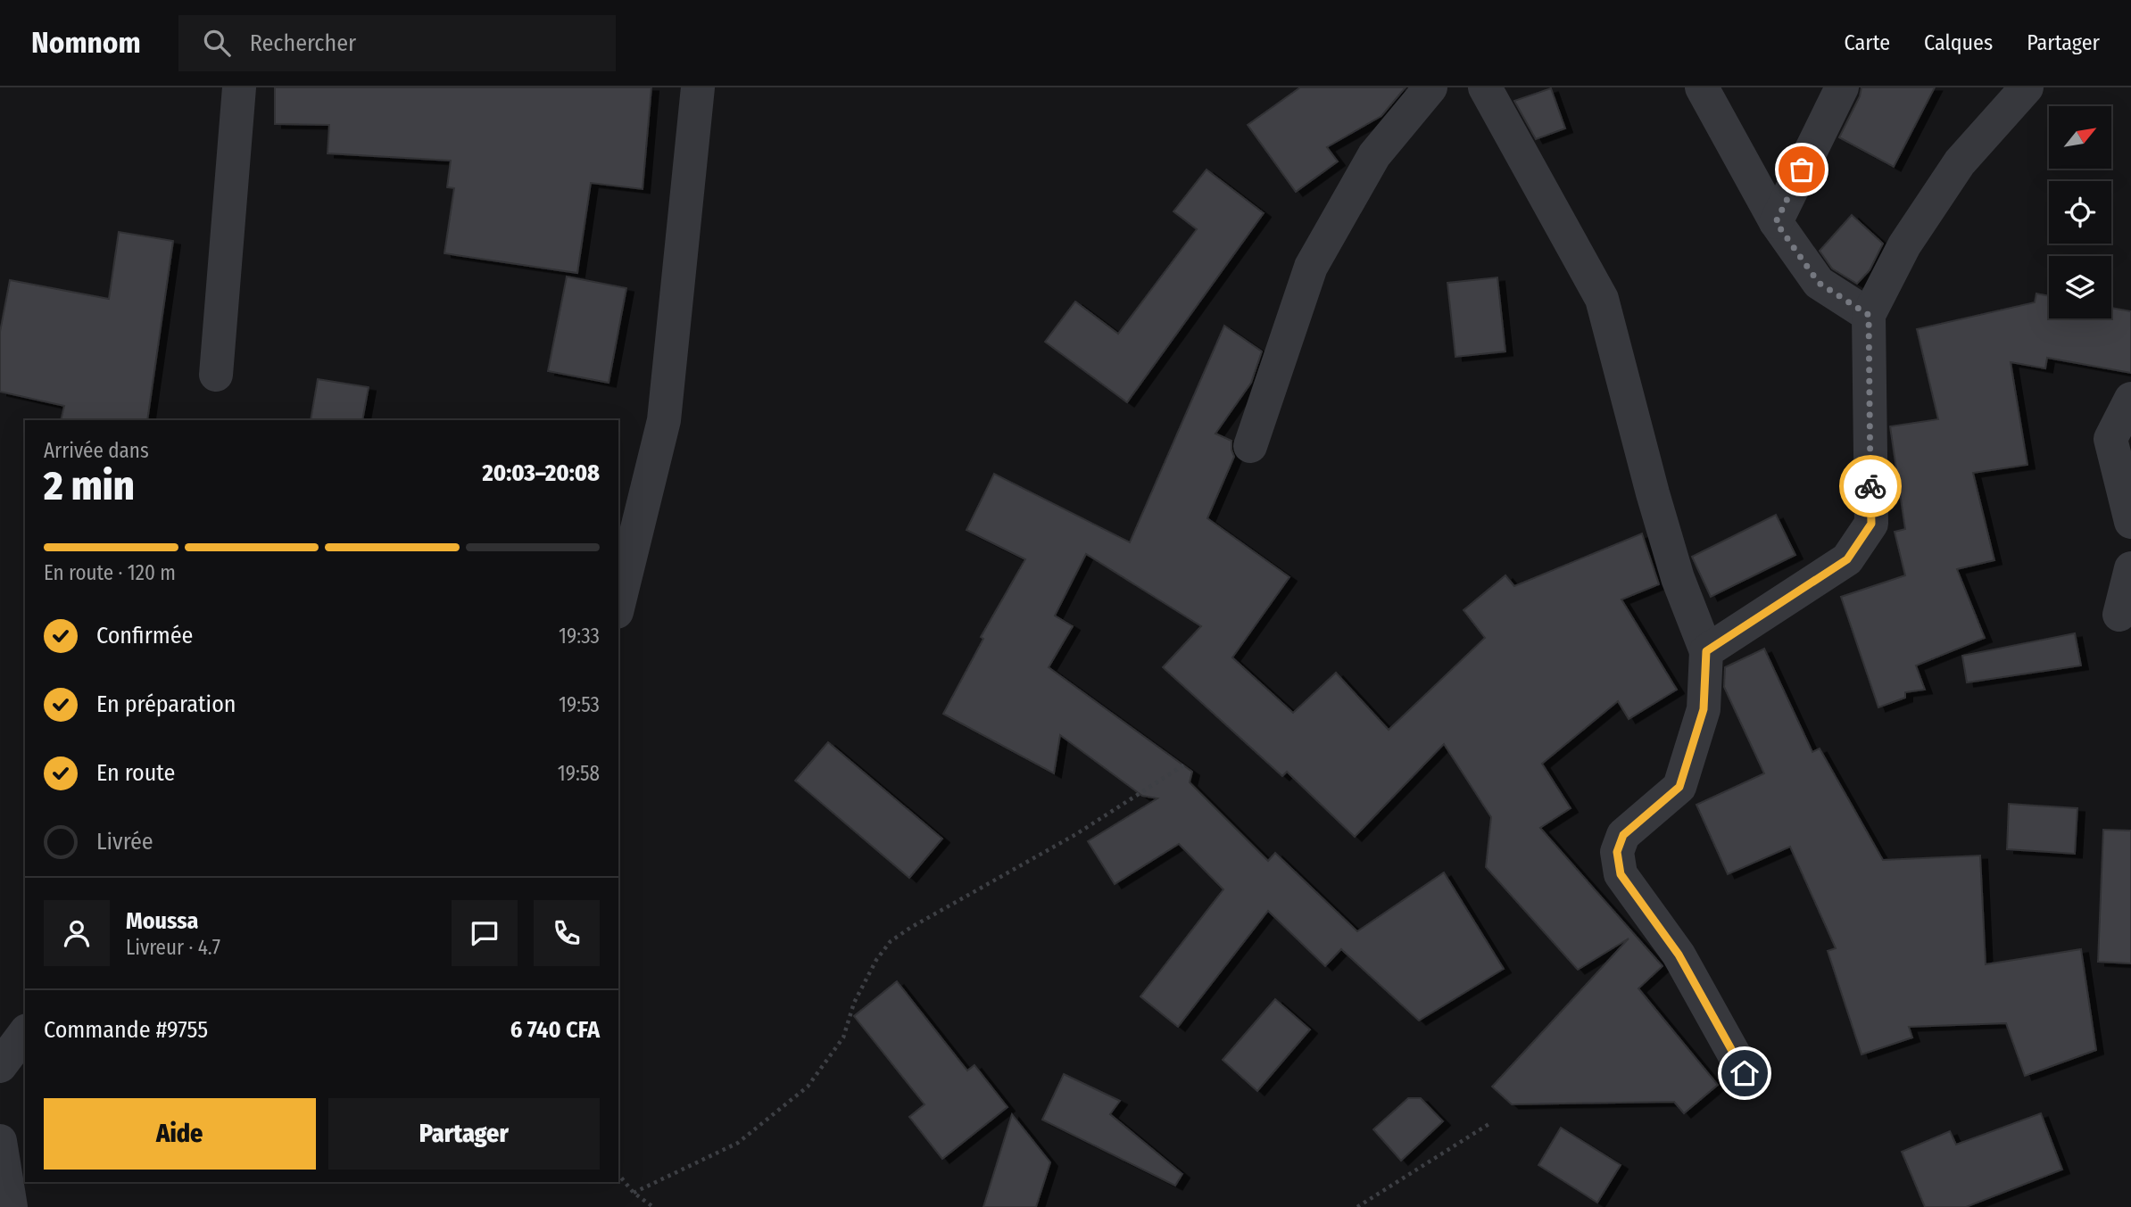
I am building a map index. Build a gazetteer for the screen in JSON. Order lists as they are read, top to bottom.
{
  "north": "top right",
  "page": {
    "header": "Nomnom",
    "search": "Rechercher",
    "nav": ["Carte", "Calques", "Partager"],
    "heading": ["2 min", "Arrivée dans", "20:03–20:08"],
    "panel": [
      "Moussa",
      "Livreur · 4.7",
      "Commande #9755",
      "6 740 CFA"
    ],
    "bar": "En route · 120 m",
    "list": [
      ["Confirmée", "19:33"],
      ["En préparation", "19:53"],
      ["En route", "19:58"],
      "Livrée"
    ],
    "buttons": ["Aide", "Partager"]
  }
}
